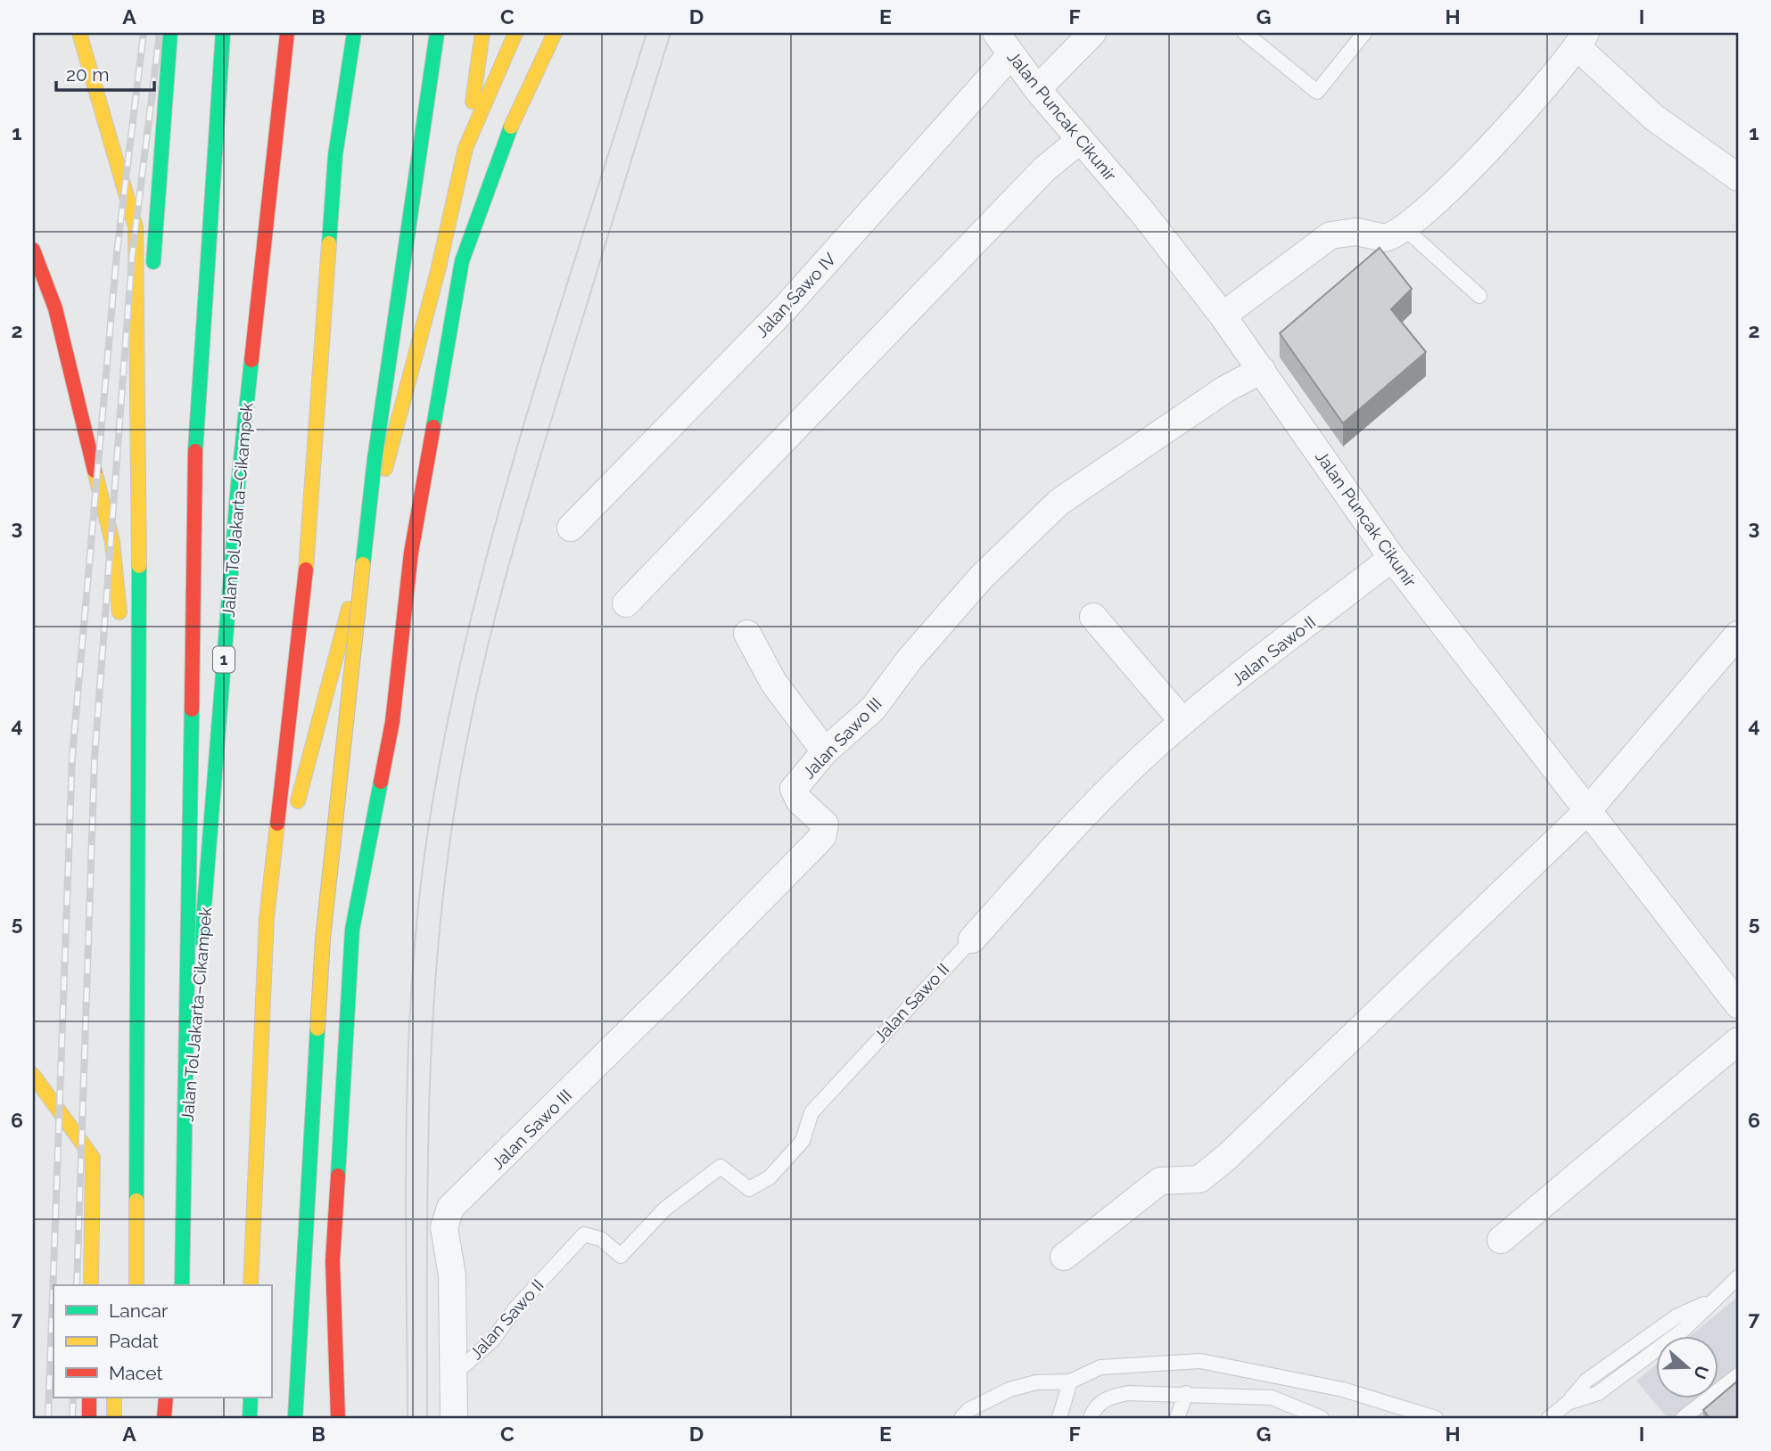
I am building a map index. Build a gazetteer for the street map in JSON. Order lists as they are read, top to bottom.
{
  "streets": {
    "main road": ["Jalan Tol Jakarta–Cikampek", "1"],
    "street": [
      "Jalan Puncak Cikunir",
      "Jalan Sawo IV",
      "Jalan Sawo II",
      "Jalan Sawo III"
    ]
  },
  "crossings": [
    ["Jalan Puncak Cikunir", "Jalan Sawo IV"],
    ["Jalan Puncak Cikunir", "Jalan Sawo II"],
    ["Jalan Puncak Cikunir", "Jalan Sawo III"],
    ["Jalan Sawo II", "Jalan Sawo III"]
  ],
  "legend": ["Lancar", "Padat", "Macet"],
  "scale_bar": "20 m",
  "north": "right",
  "grid": {
    "columns": [
      "A",
      "B",
      "C",
      "D",
      "E",
      "F",
      "G",
      "H",
      "I"
    ],
    "rows": [
      "1",
      "2",
      "3",
      "4",
      "5",
      "6",
      "7"
    ]
  }
}
